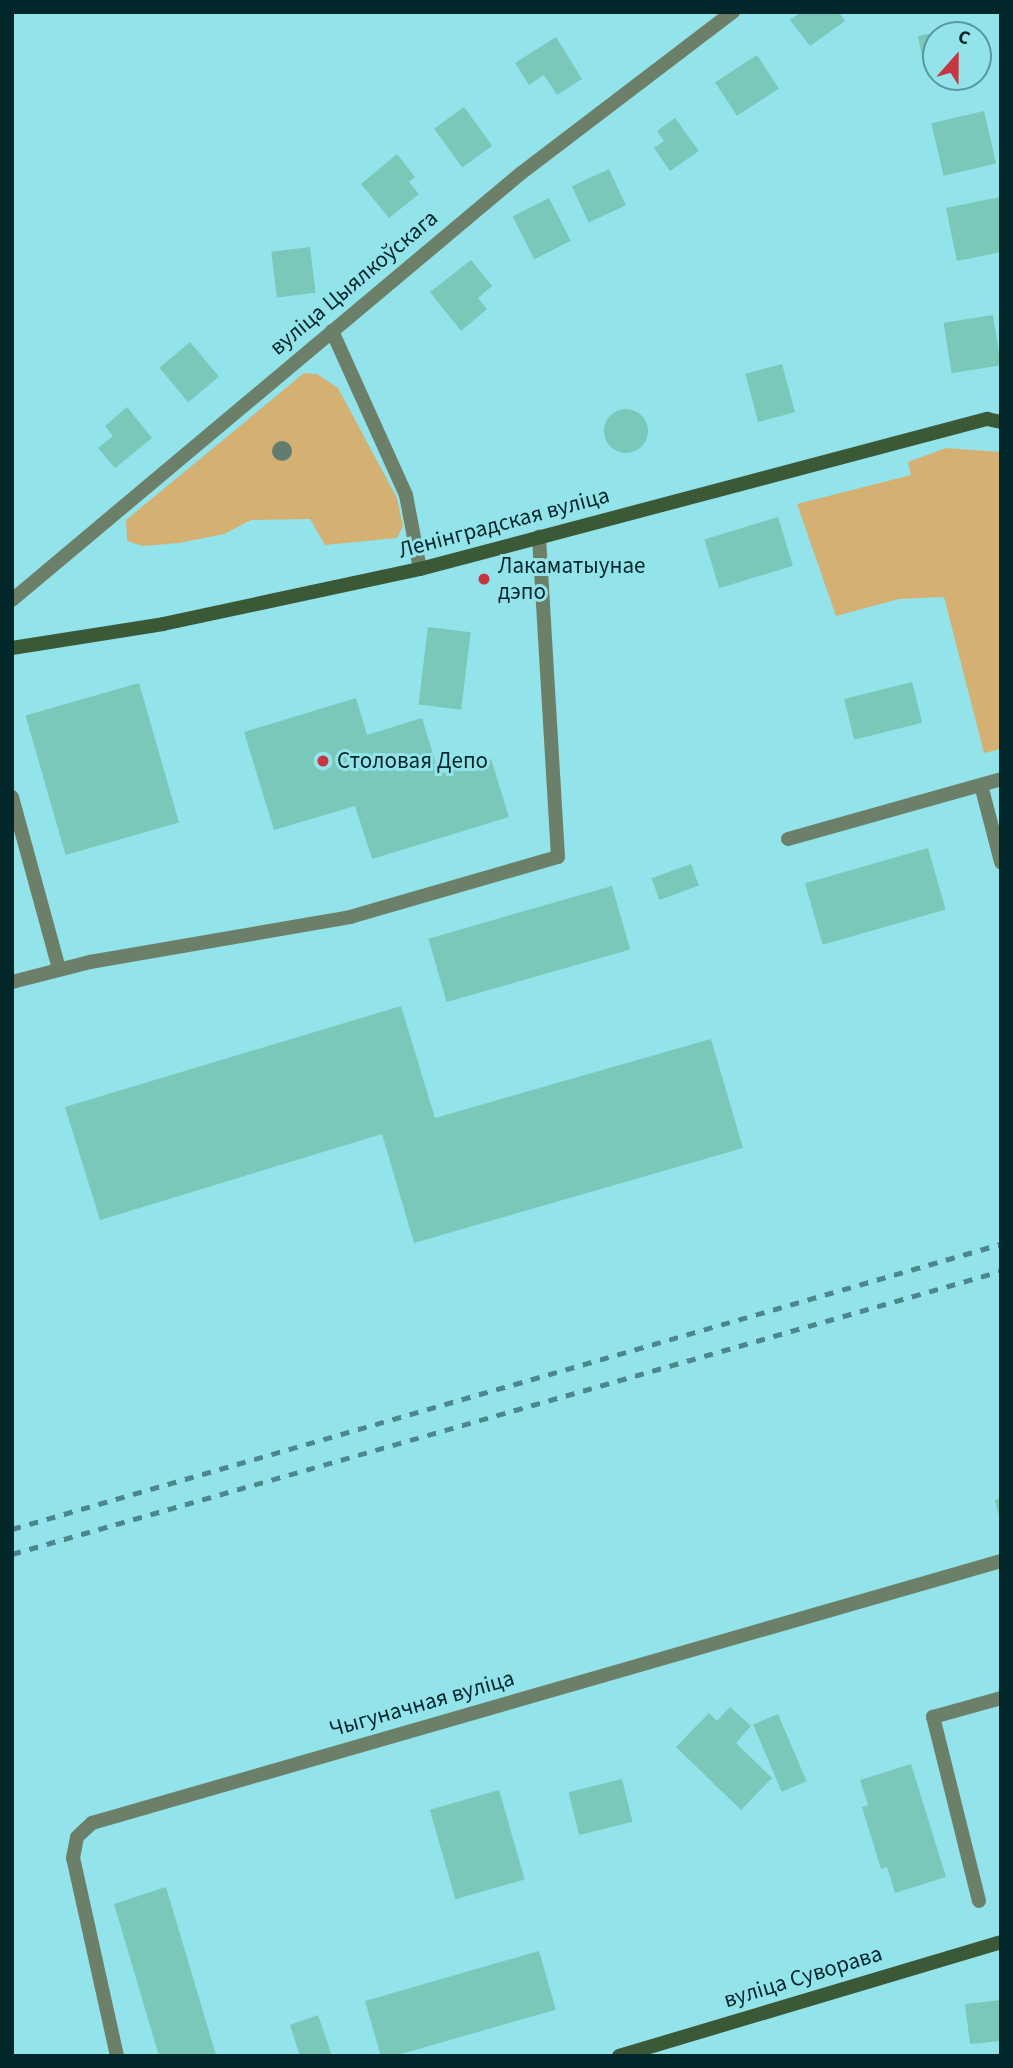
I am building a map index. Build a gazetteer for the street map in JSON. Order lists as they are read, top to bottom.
{
  "streets": {
    "street": [
      "вуліца Цыялкоўскага",
      "Ленінградская вуліца",
      "Чыгуначная вуліца",
      "вуліца Суворава"
    ]
  },
  "places": ["Лакаматыунае дэпо", "Столовая Депо"],
  "north": "top"
}
